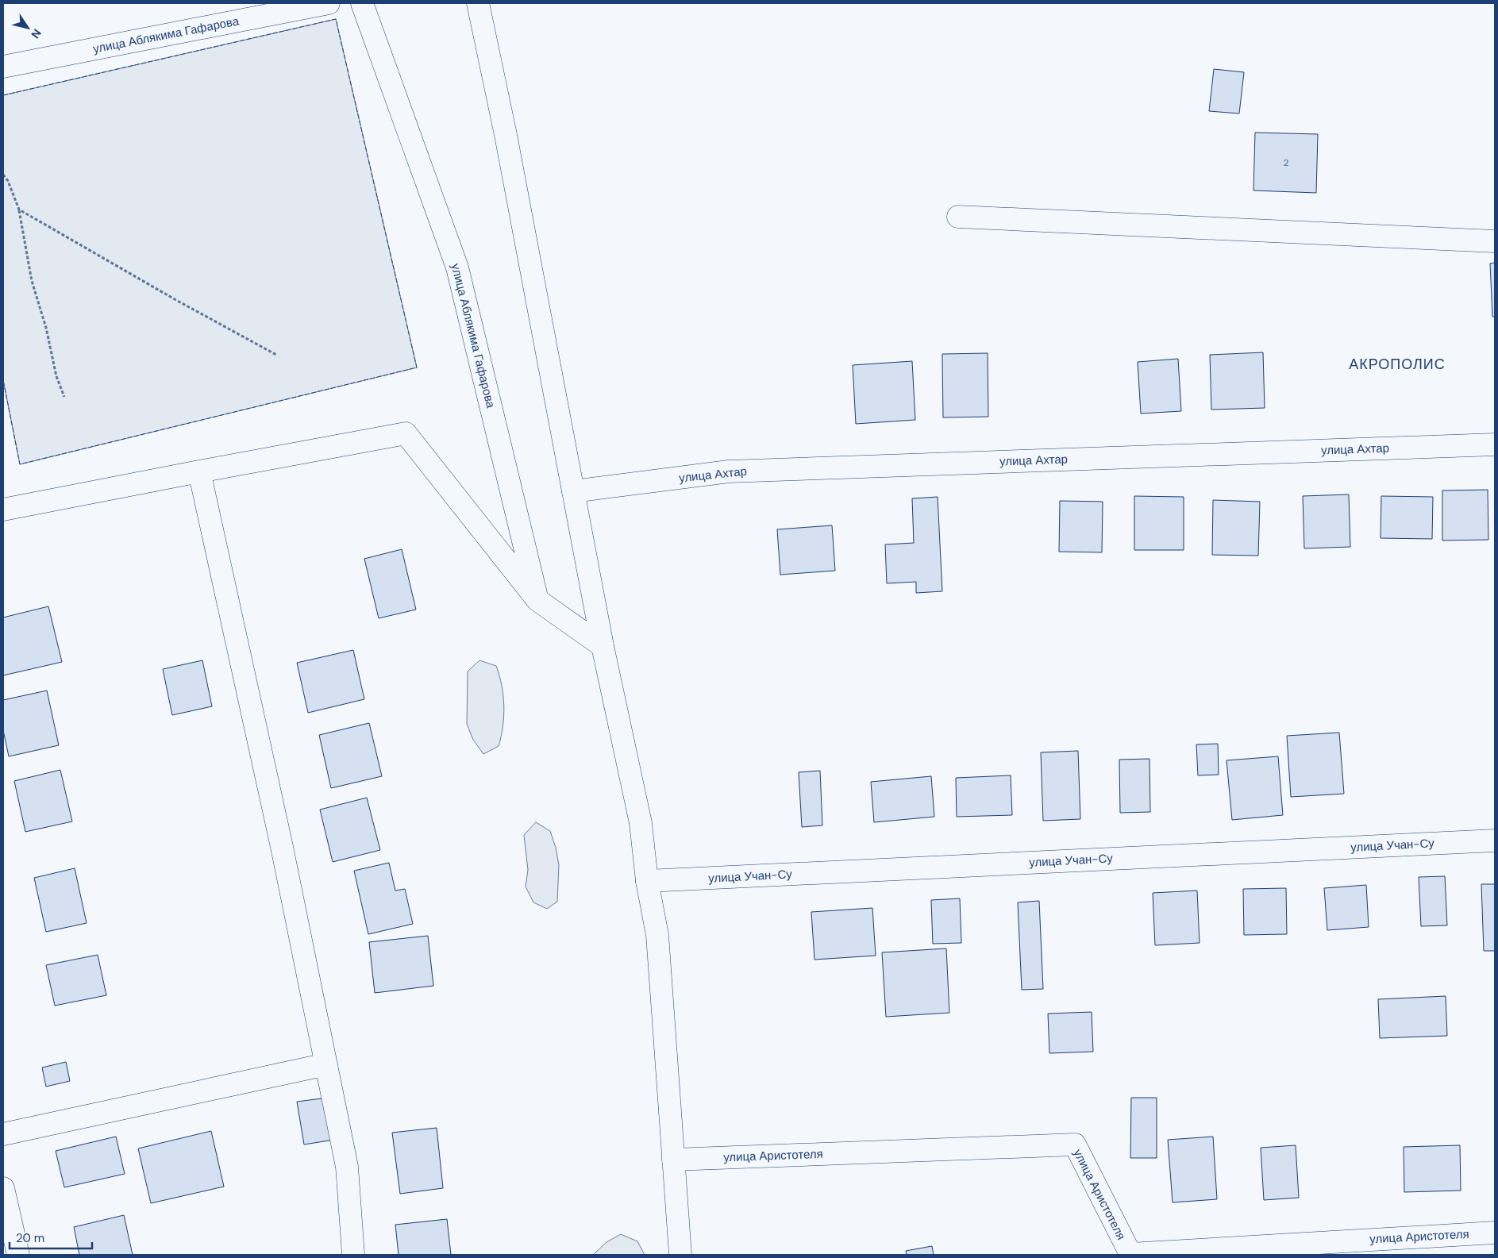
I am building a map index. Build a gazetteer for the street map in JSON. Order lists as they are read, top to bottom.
{
  "streets": {
    "street": [
      "улица Аблякима Гафарова",
      "улица Ахтар",
      "улица Учан-Су",
      "улица Аристотеля"
    ]
  },
  "districts": ["АКРОПОЛИС"],
  "house_numbers": ["2"],
  "scale_bar": "20 m",
  "north": "bottom right"
}
